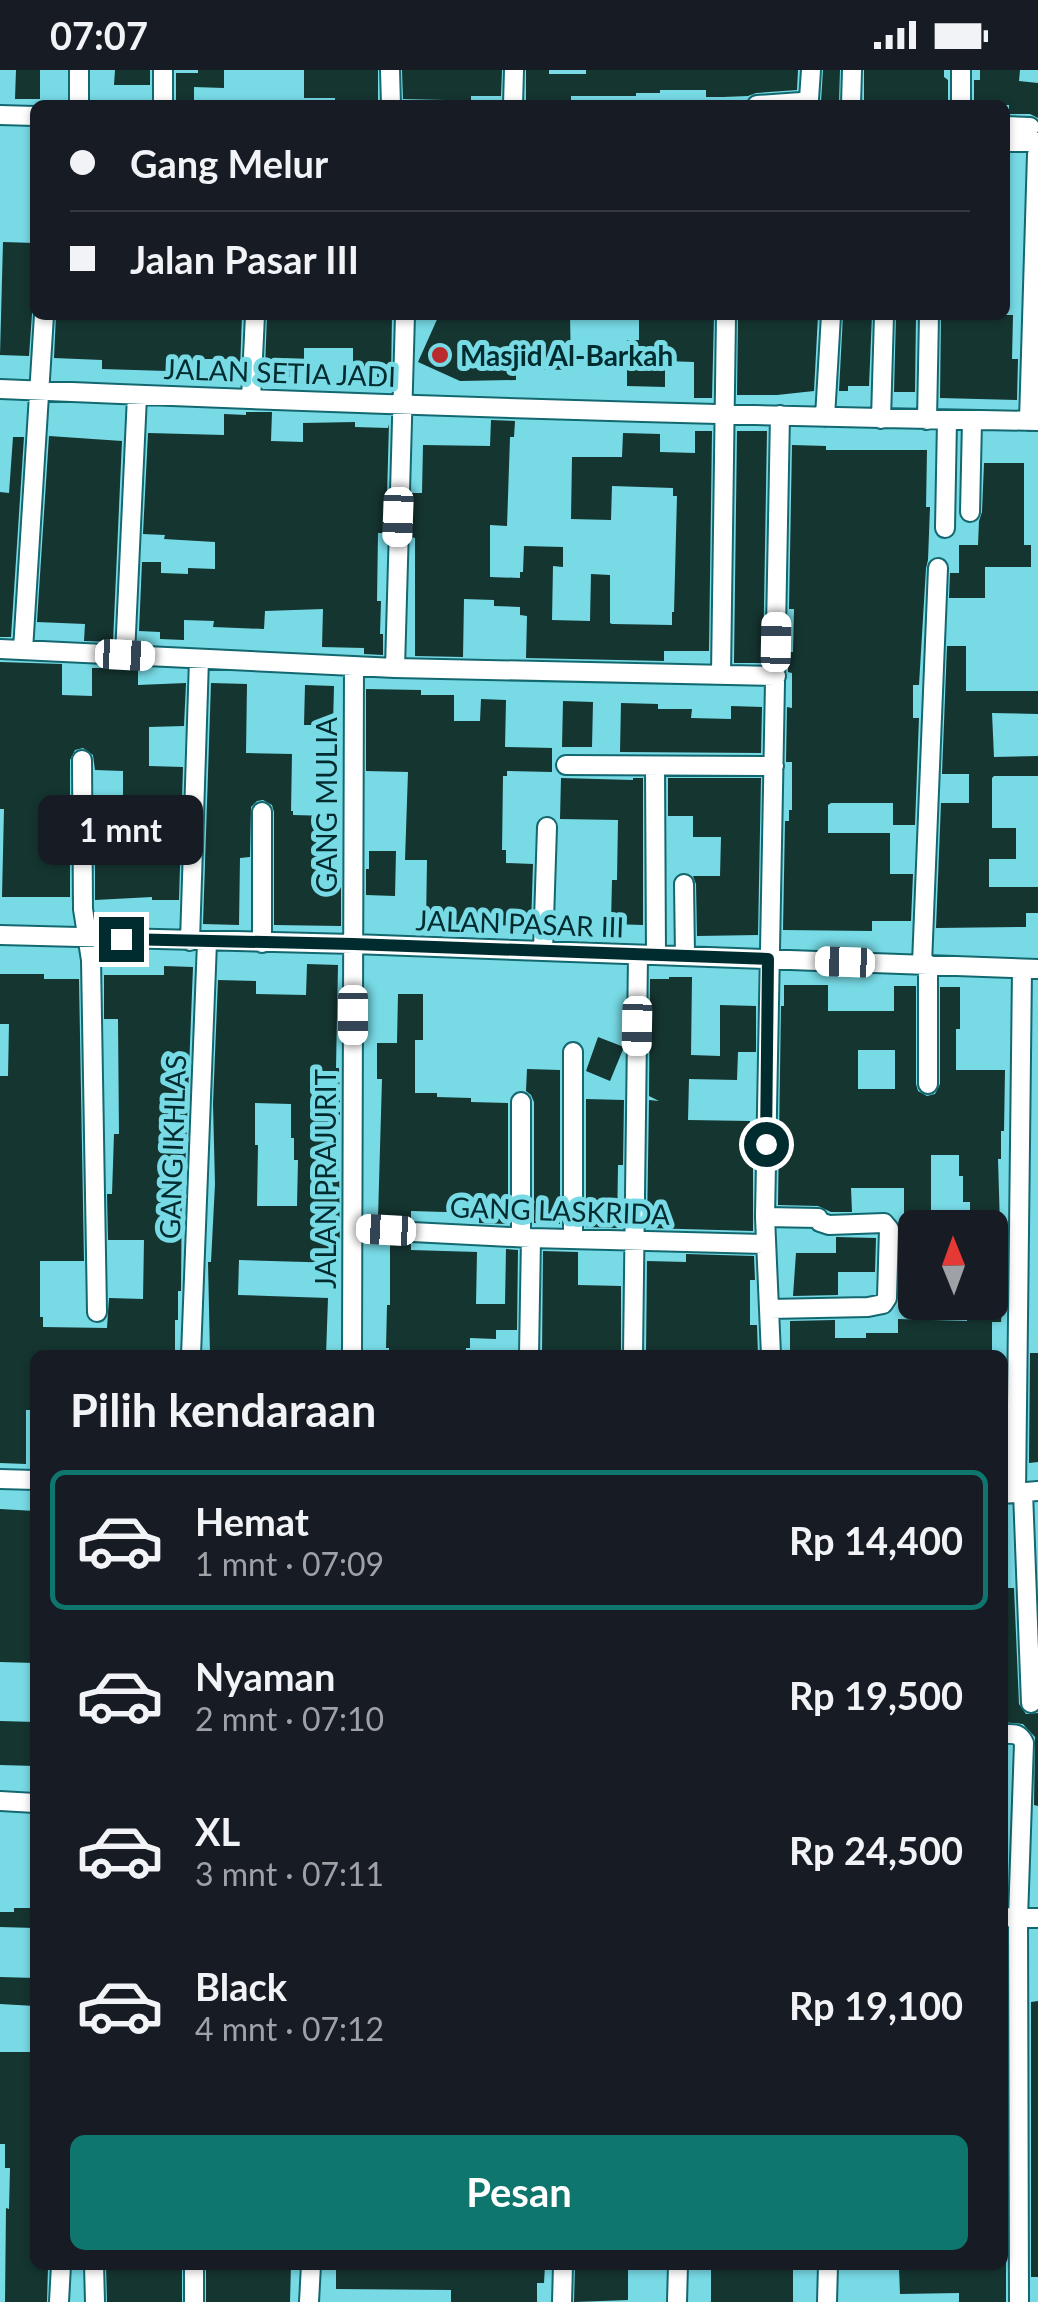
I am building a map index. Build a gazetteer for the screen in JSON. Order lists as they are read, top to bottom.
{
  "streets": {
    "street": [
      "JALAN SETIA JADI",
      "GANG MULIA",
      "JALAN PASAR III",
      "GANG IKHLAS",
      "JALAN PRAJURIT",
      "GANG LASKRIDA"
    ]
  },
  "crossings": [
    ["GANG MULIA", "JALAN PASAR III"],
    ["GANG MULIA", "JALAN PRAJURIT"],
    ["JALAN PASAR III", "GANG IKHLAS"],
    ["JALAN PASAR III", "JALAN PRAJURIT"],
    ["JALAN PRAJURIT", "GANG LASKRIDA"]
  ],
  "places": ["Masjid Al-Barkah"],
  "north": "top",
  "page": {
    "status": "07:07",
    "banner": ["Gang Melur", "Jalan Pasar III"],
    "bubble": "1 mnt",
    "heading": "Pilih kendaraan",
    "list": [
      {
        "name": "Hemat",
        "note": "1 mnt · 07:09",
        "value": "Rp 14,400"
      },
      {
        "name": "Nyaman",
        "note": "2 mnt · 07:10",
        "value": "Rp 19,500"
      },
      {
        "name": "XL",
        "note": "3 mnt · 07:11",
        "value": "Rp 24,500"
      },
      {
        "name": "Black",
        "note": "4 mnt · 07:12",
        "value": "Rp 19,100"
      }
    ],
    "buttons": "Pesan"
  }
}
